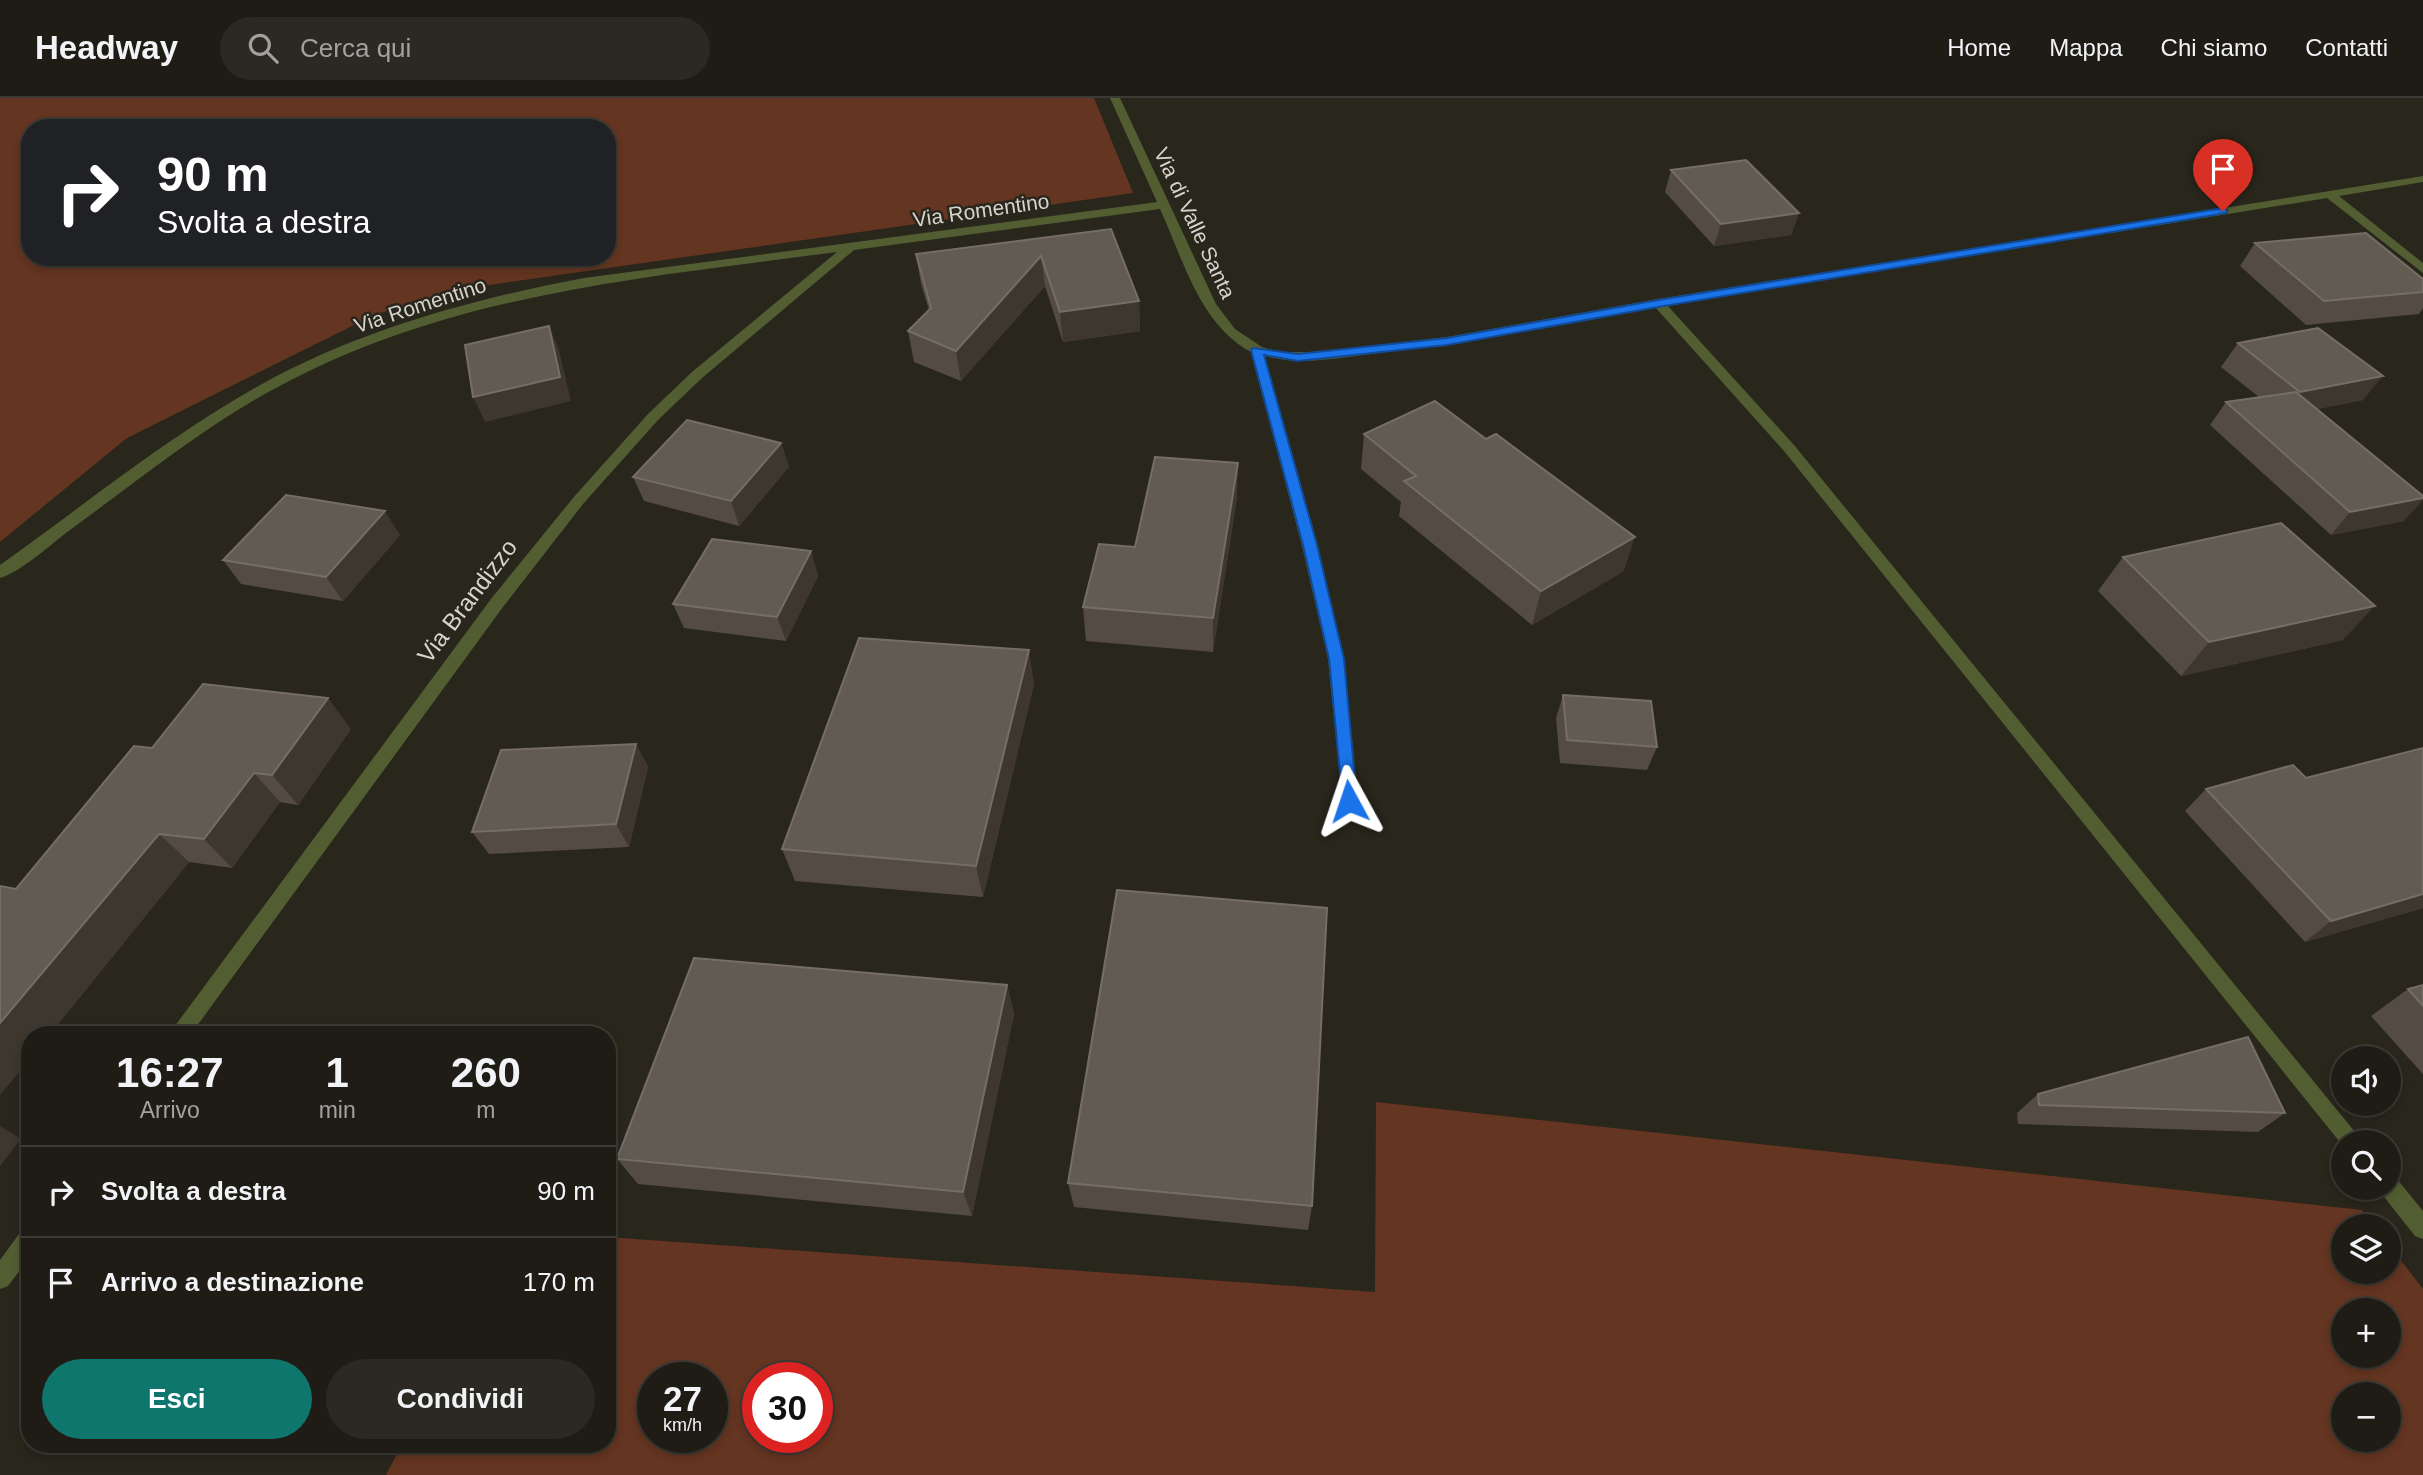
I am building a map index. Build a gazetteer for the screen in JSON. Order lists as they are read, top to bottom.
{
  "streets": {
    "street": ["Via Romentino", "Via di Valle Santa", "Via Brandizzo"]
  },
  "crossings": [
    ["Via Romentino", "Via di Valle Santa"],
    ["Via Romentino", "Via Brandizzo"]
  ],
  "page": {
    "header": "Headway",
    "search": "Cerca qui",
    "nav": [
      "Home",
      "Mappa",
      "Chi siamo",
      "Contatti"
    ],
    "turn": ["90 m", "Svolta a destra"],
    "eta": [
      "16:27",
      "Arrivo",
      "1",
      "min",
      "260",
      "m"
    ],
    "map_buttons": ["+", "−"],
    "list": [
      {
        "name": "Svolta a destra",
        "value": "90 m"
      },
      {
        "name": "Arrivo a destinazione",
        "value": "170 m"
      }
    ],
    "buttons": ["Esci", "Condividi"],
    "speed": "27 km/h",
    "limit": "30"
  }
}
